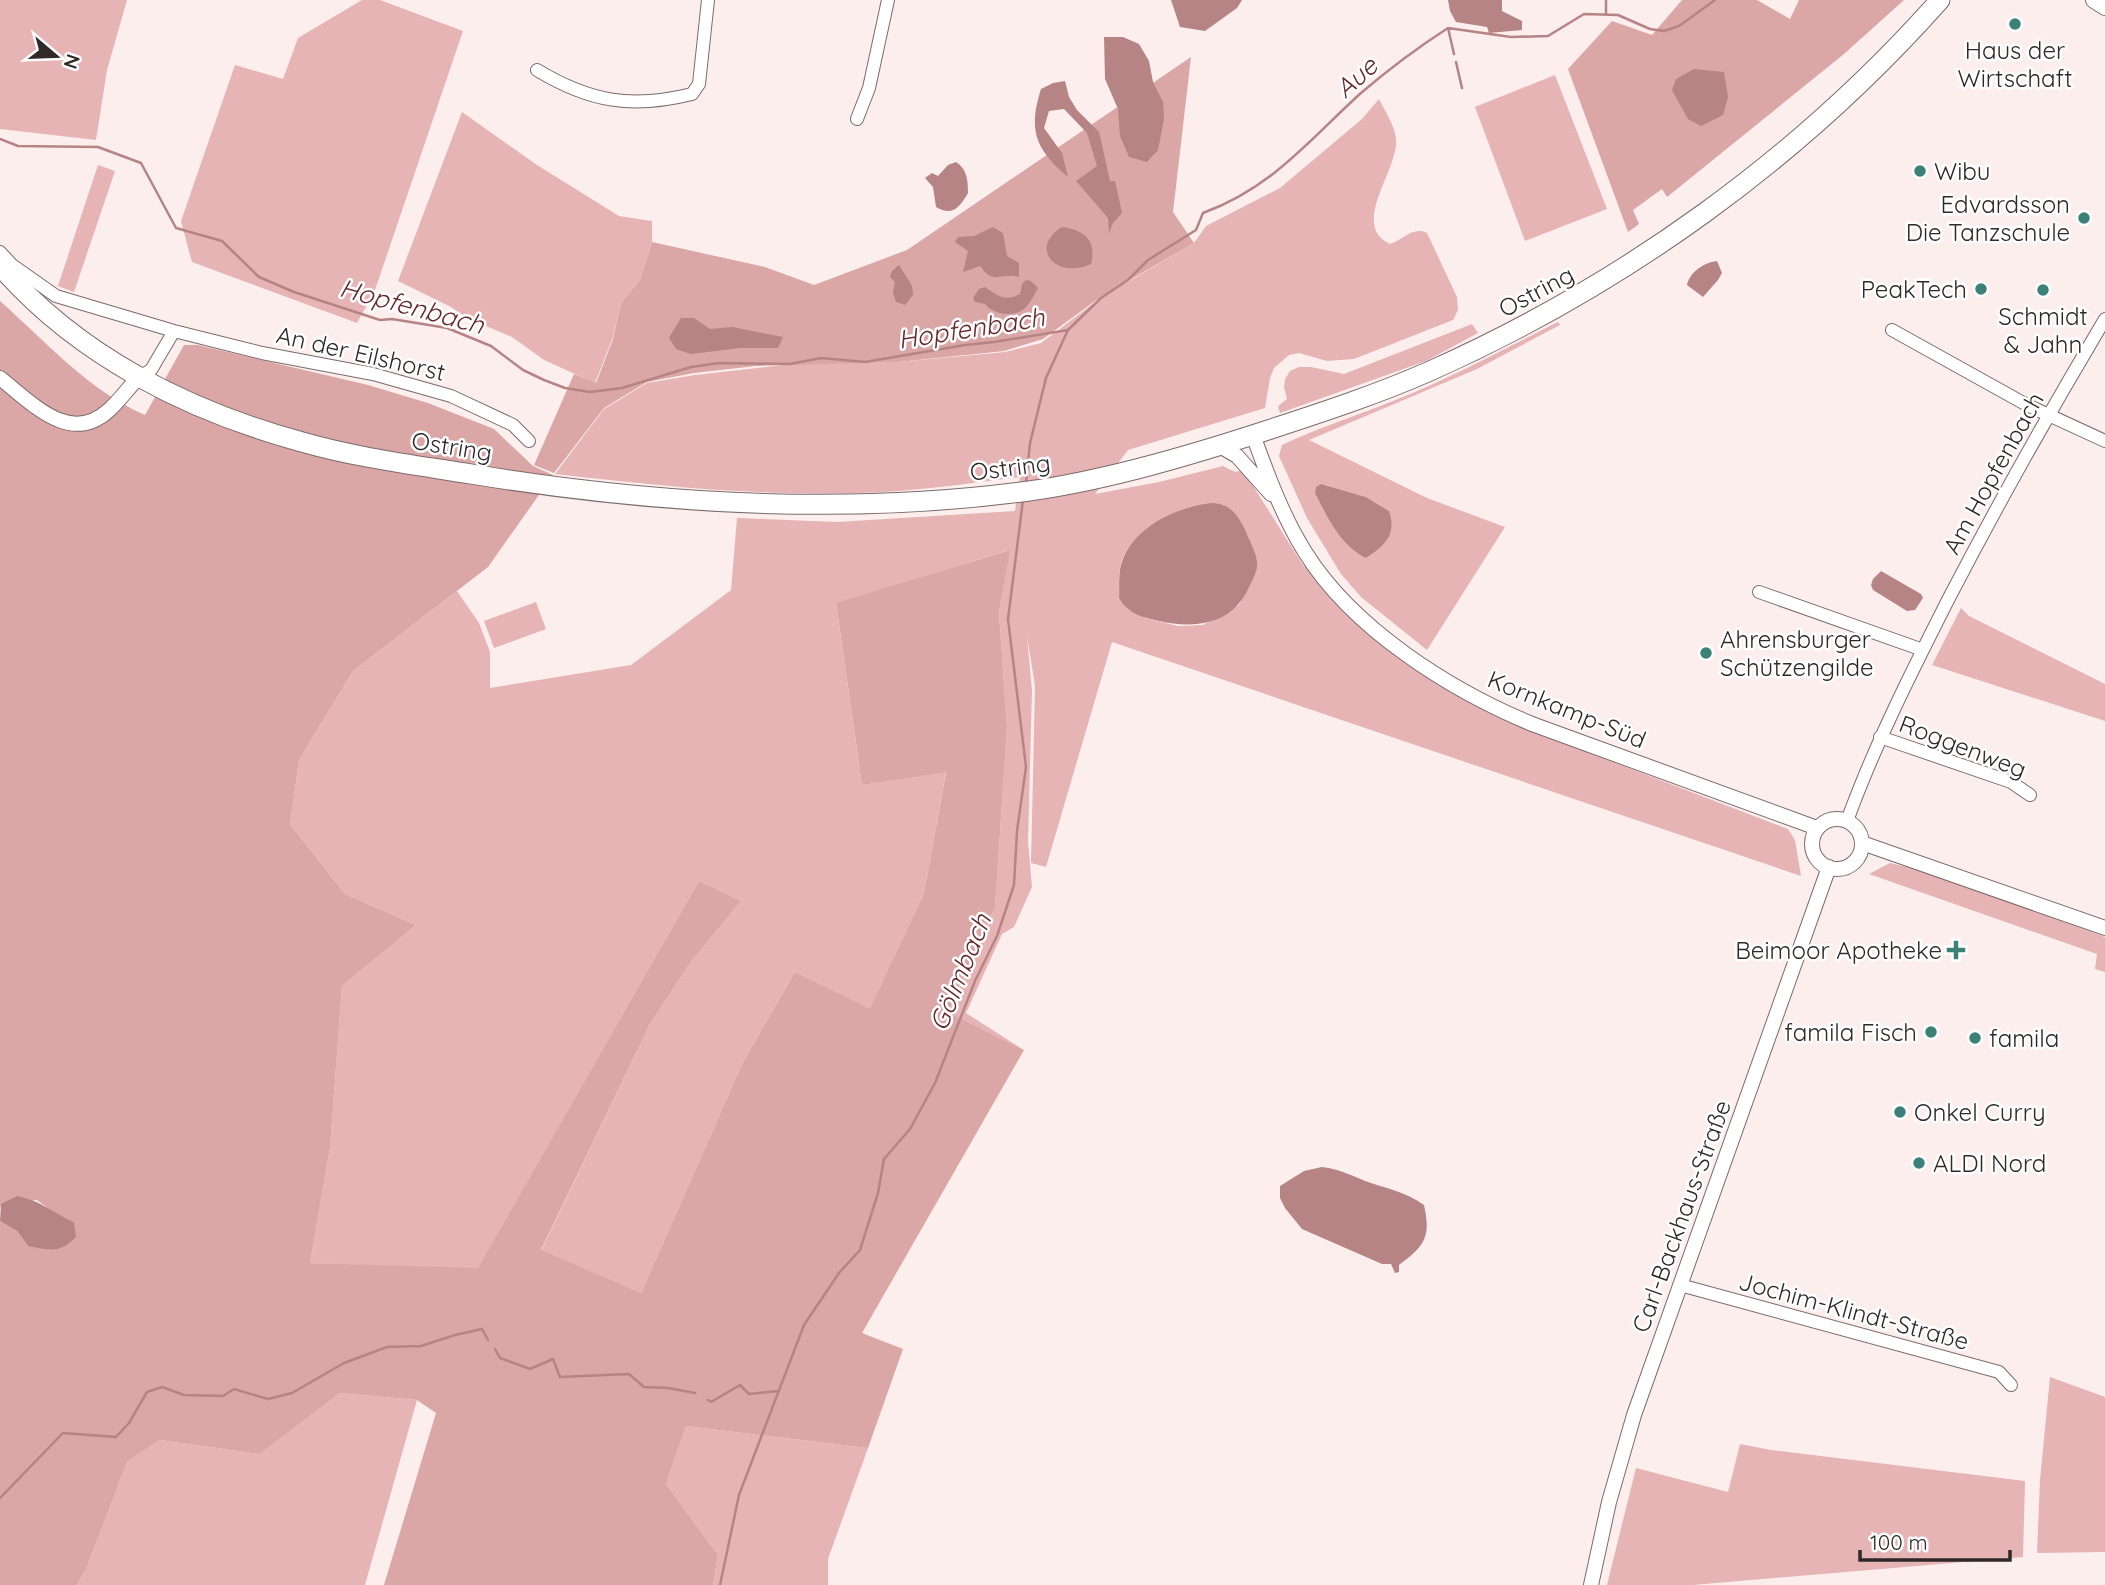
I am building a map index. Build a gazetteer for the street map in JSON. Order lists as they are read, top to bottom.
{
  "streets": {
    "main road": ["Ostring"],
    "street": [
      "An der Eilshorst",
      "Am Hopfenbach",
      "Kornkamp-Süd",
      "Roggenweg",
      "Carl-Backhaus-Straße",
      "Jochim-Klindt-Straße"
    ]
  },
  "crossings": [
    ["Ostring", "Kornkamp-Süd"],
    ["Am Hopfenbach", "Kornkamp-Süd"],
    ["Am Hopfenbach", "Roggenweg"],
    ["Am Hopfenbach", "Carl-Backhaus-Straße"],
    ["Kornkamp-Süd", "Carl-Backhaus-Straße"],
    ["Carl-Backhaus-Straße", "Jochim-Klindt-Straße"]
  ],
  "water": ["Aue", "Hopfenbach", "Gölmbach"],
  "places": {
    "other": [
      "Haus der Wirtschaft",
      "Wibu",
      "Edvardsson Die Tanzschule",
      "PeakTech",
      "Schmidt & Jahn",
      "Ahrensburger Schützengilde",
      "famila Fisch",
      "famila",
      "Onkel Curry",
      "ALDI Nord"
    ],
    "health": ["Beimoor Apotheke"]
  },
  "scale_bar": "100 m",
  "north": "right"
}
